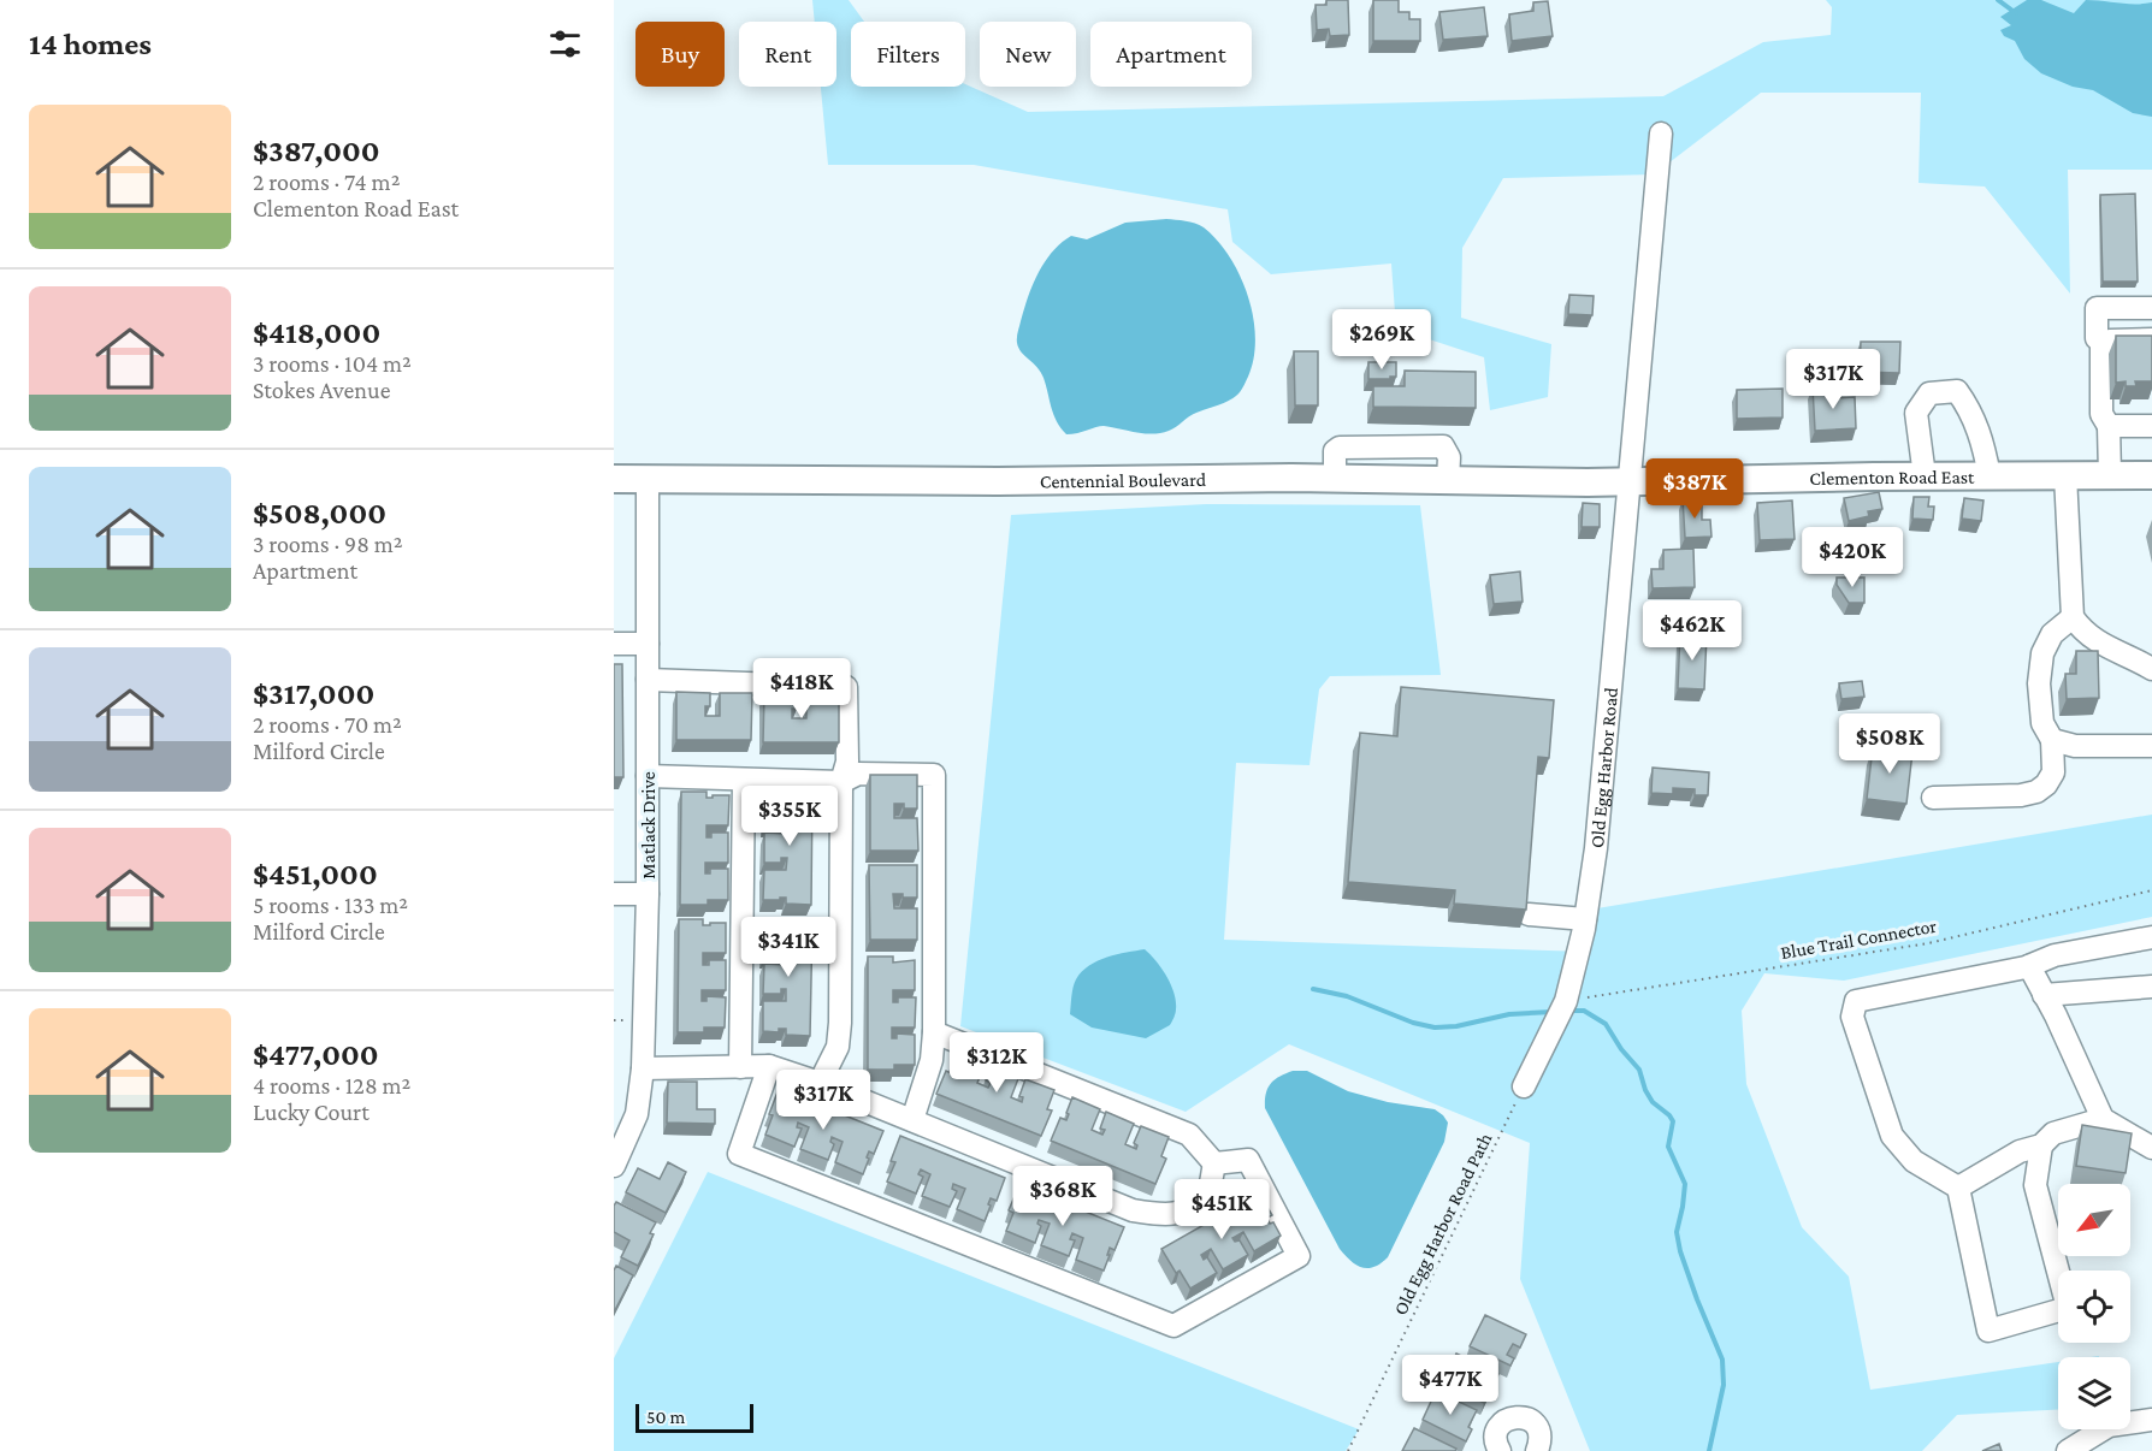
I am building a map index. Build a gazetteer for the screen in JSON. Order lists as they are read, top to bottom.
{
  "streets": {
    "main road": ["Clementon Road East", "Centennial Boulevard"],
    "street": ["Old Egg Harbor Road", "Matlack Drive"],
    "path": ["Blue Trail Connector", "Old Egg Harbor Road Path"]
  },
  "crossings": [
    ["Clementon Road East", "Centennial Boulevard"],
    ["Clementon Road East", "Old Egg Harbor Road"],
    ["Centennial Boulevard", "Old Egg Harbor Road"],
    ["Centennial Boulevard", "Matlack Drive"],
    ["Old Egg Harbor Road", "Blue Trail Connector"],
    ["Old Egg Harbor Road", "Old Egg Harbor Road Path"]
  ],
  "scale_bar": "50 m",
  "north": "bottom left",
  "page": {
    "heading": "14 homes",
    "chip": [
      "Buy",
      "Rent",
      "Filters",
      "New",
      "Apartment"
    ],
    "list": [
      {
        "name": "$387,000",
        "note": "2 rooms · 74 m² · Clementon Road East"
      },
      {
        "name": "$418,000",
        "note": "3 rooms · 104 m² · Stokes Avenue"
      },
      {
        "name": "$508,000",
        "note": "3 rooms · 98 m² · Apartment"
      },
      {
        "name": "$317,000",
        "note": "2 rooms · 70 m² · Milford Circle"
      },
      {
        "name": "$451,000",
        "note": "5 rooms · 133 m² · Milford Circle"
      },
      {
        "name": "$477,000",
        "note": "4 rooms · 128 m² · Lucky Court"
      }
    ],
    "price": [
      "$269K",
      "$317K",
      "$387K",
      "$420K",
      "$462K",
      "$418K",
      "$508K",
      "$355K",
      "$341K",
      "$312K",
      "$317K",
      "$368K",
      "$451K",
      "$477K"
    ],
    "scale": "50 m"
  }
}
